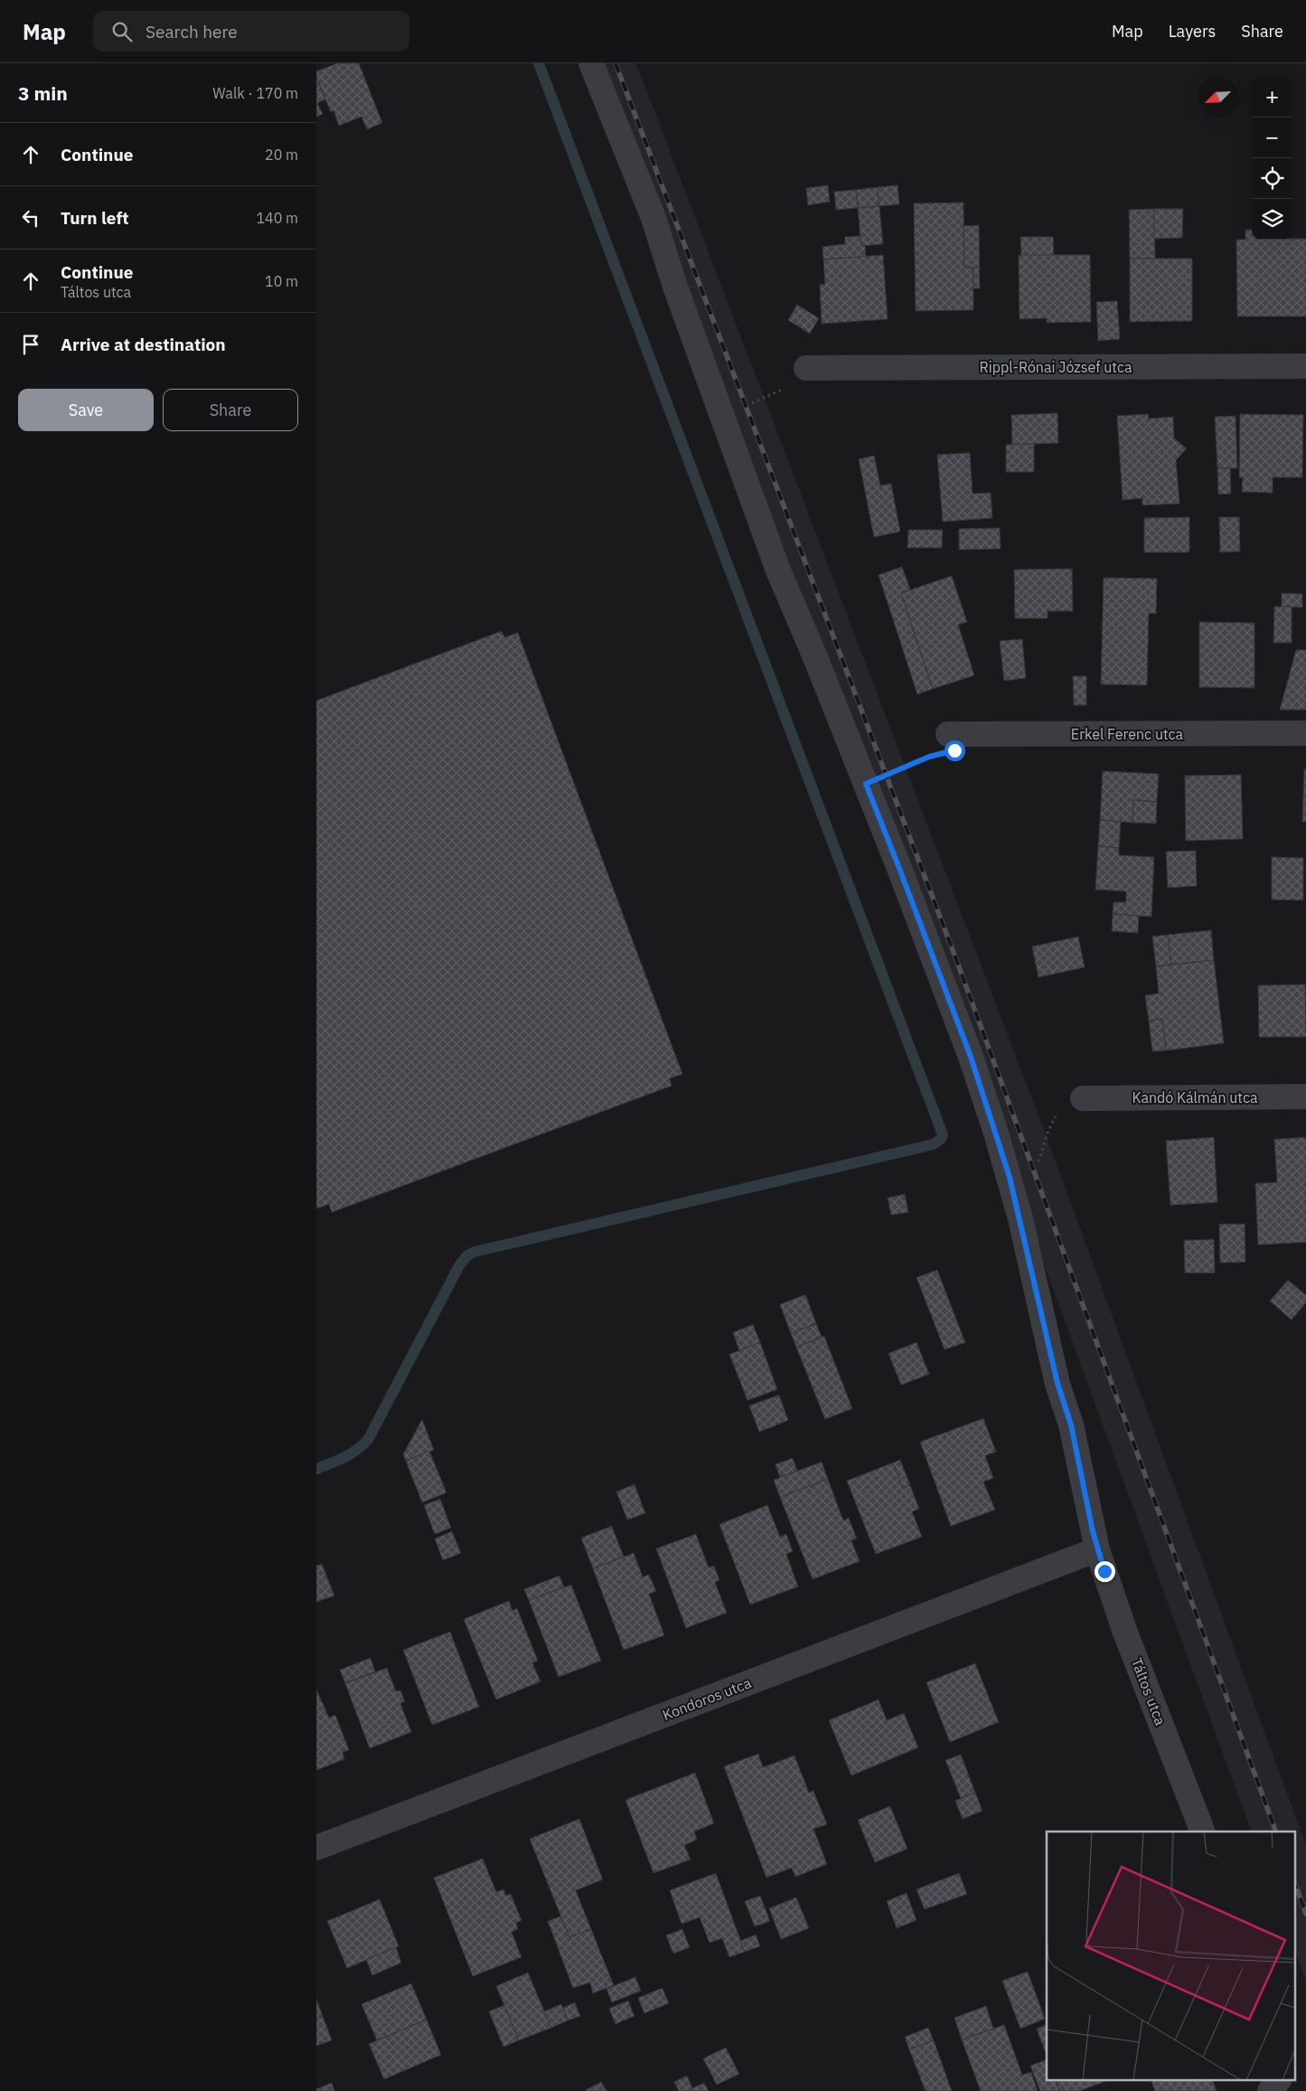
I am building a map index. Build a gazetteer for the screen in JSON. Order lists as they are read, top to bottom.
{
  "streets": {
    "street": [
      "Rippl-Rónai József utca",
      "Erkel Ferenc utca",
      "Kandó Kálmán utca",
      "Táltos utca",
      "Kondoros utca"
    ]
  },
  "crossings": [
    ["Táltos utca", "Kondoros utca"]
  ],
  "north": "bottom left",
  "page": {
    "header": "Map",
    "search": "Search here",
    "nav": ["Map", "Layers", "Share"],
    "heading": ["3 min", "Walk · 170 m"],
    "map_buttons": ["+", "−"],
    "list": [
      ["Continue", "20 m"],
      ["Turn left", "140 m"],
      ["Continue", "Táltos utca", "10 m"],
      "Arrive at destination"
    ],
    "buttons": ["Save", "Share"]
  }
}
